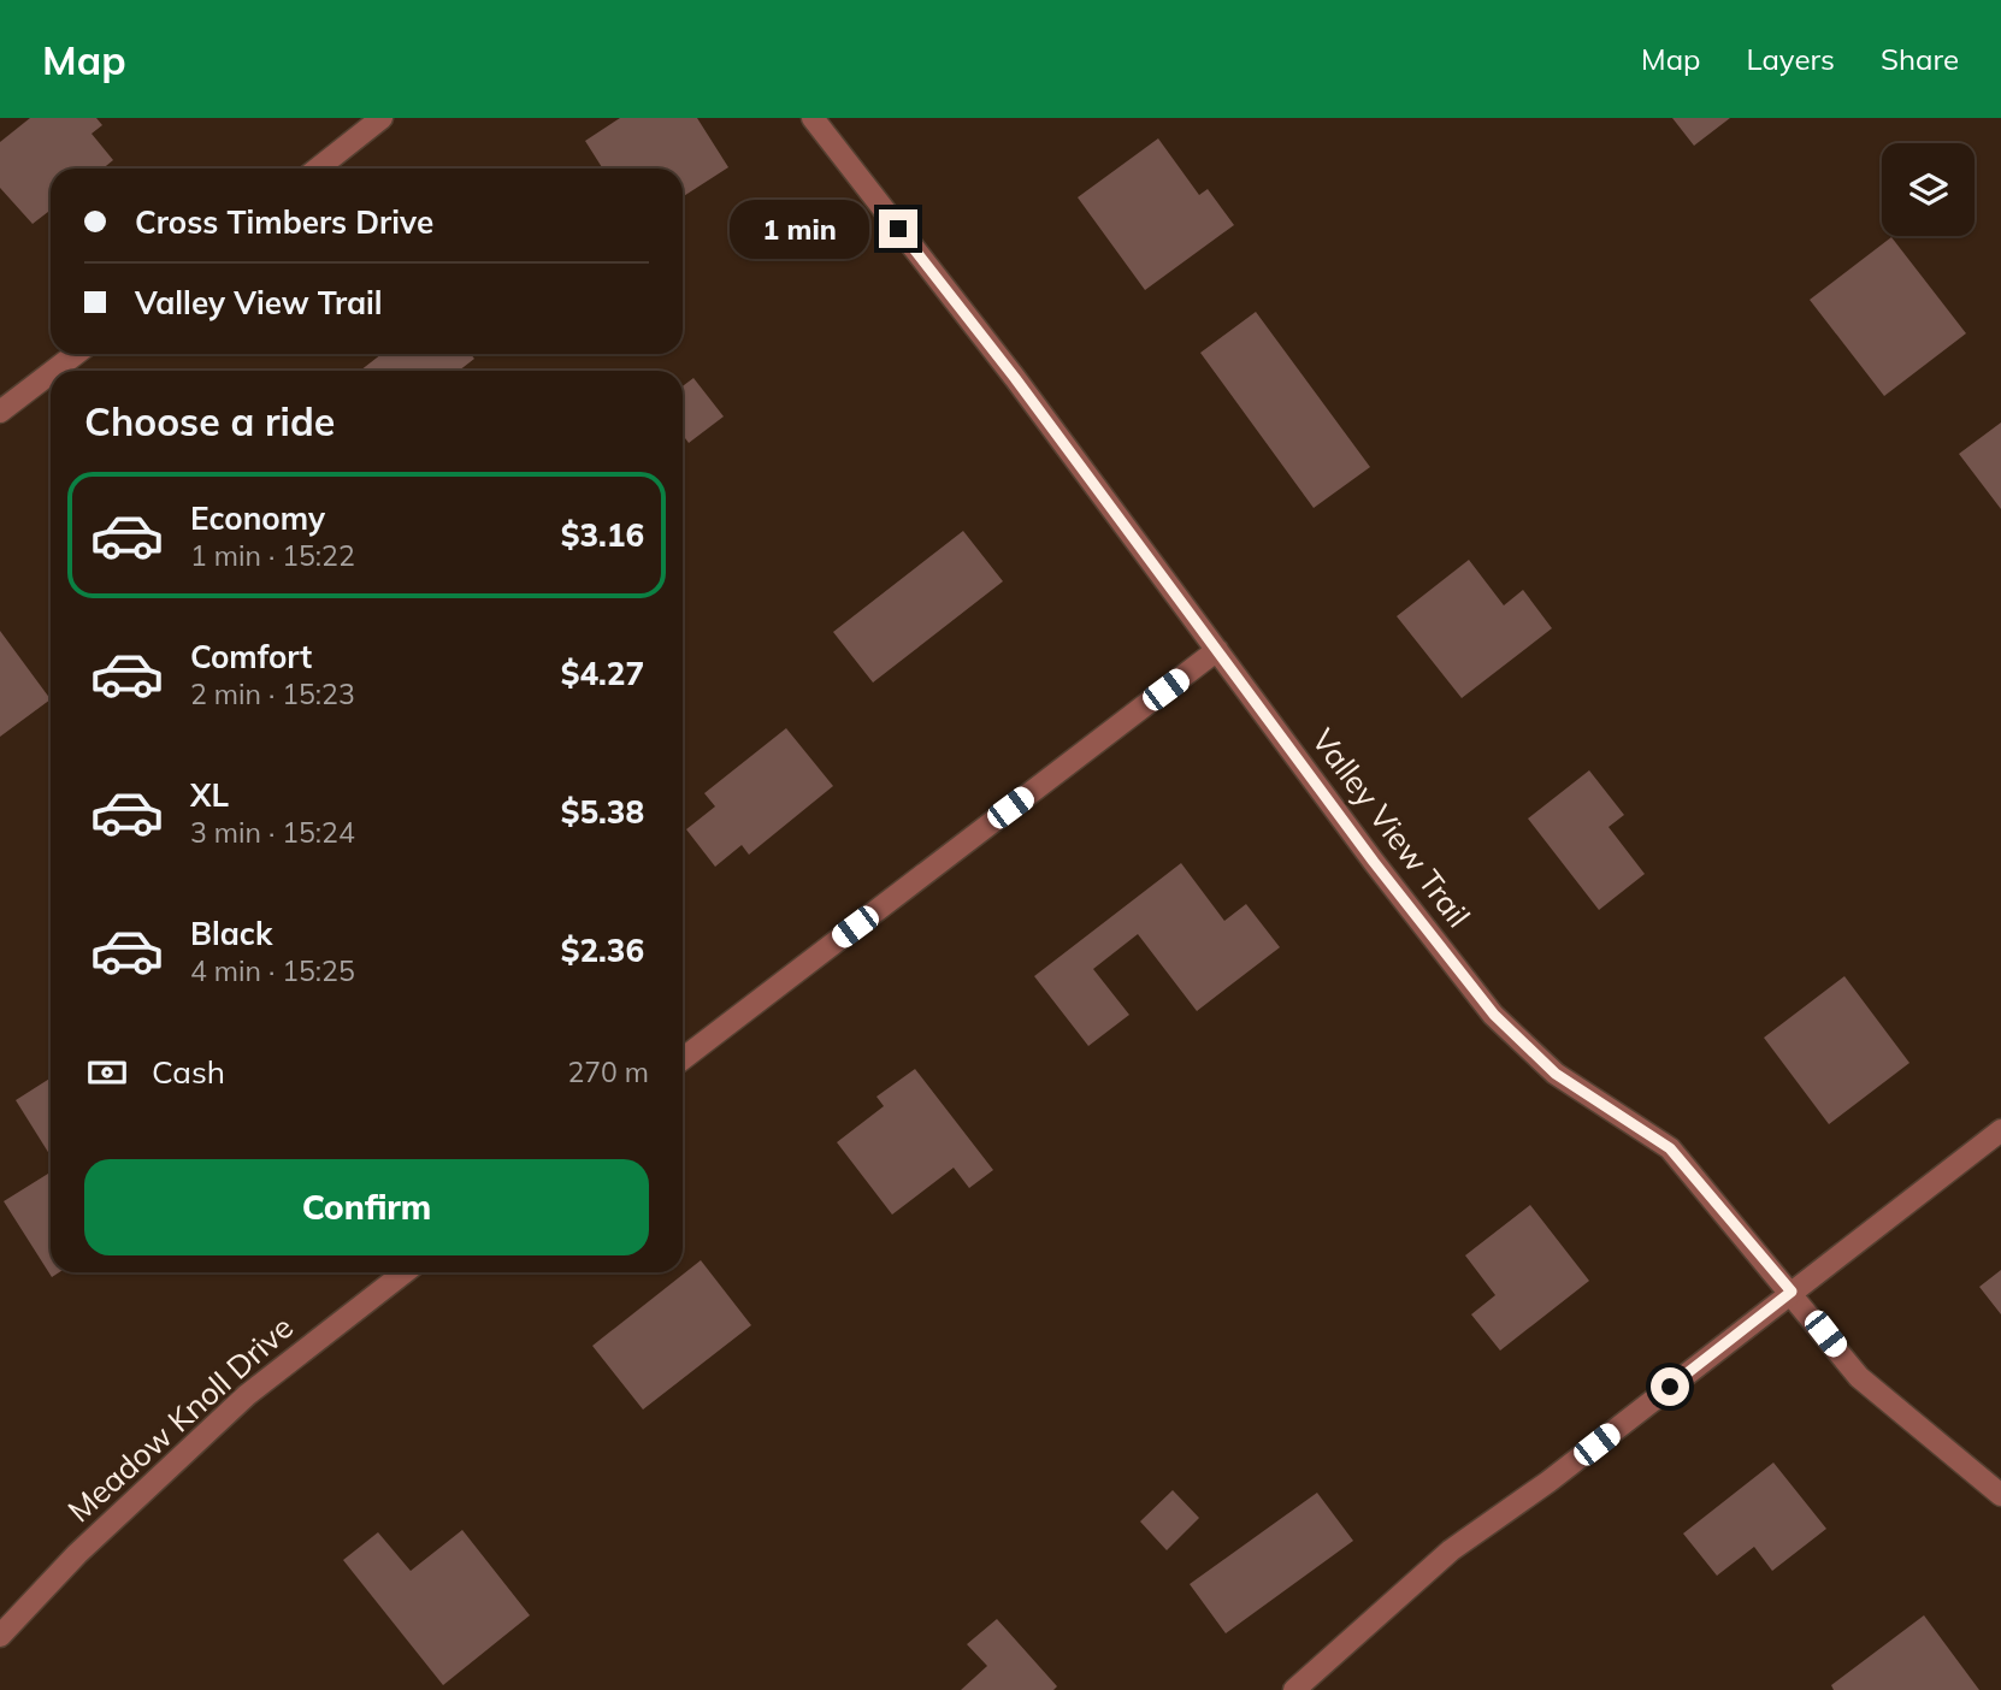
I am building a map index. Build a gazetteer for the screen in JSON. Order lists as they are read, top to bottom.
{
  "streets": {
    "street": ["Valley View Trail", "Meadow Knoll Drive"]
  },
  "page": {
    "header": "Map",
    "nav": ["Map", "Layers", "Share"],
    "banner": ["Cross Timbers Drive", "Valley View Trail"],
    "bubble": "1 min",
    "heading": "Choose a ride",
    "list": [
      {
        "name": "Economy",
        "note": "1 min · 15:22",
        "value": "$3.16"
      },
      {
        "name": "Comfort",
        "note": "2 min · 15:23",
        "value": "$4.27"
      },
      {
        "name": "XL",
        "note": "3 min · 15:24",
        "value": "$5.38"
      },
      {
        "name": "Black",
        "note": "4 min · 15:25",
        "value": "$2.36"
      }
    ],
    "pay": ["Cash", "270 m"],
    "buttons": "Confirm"
  }
}
